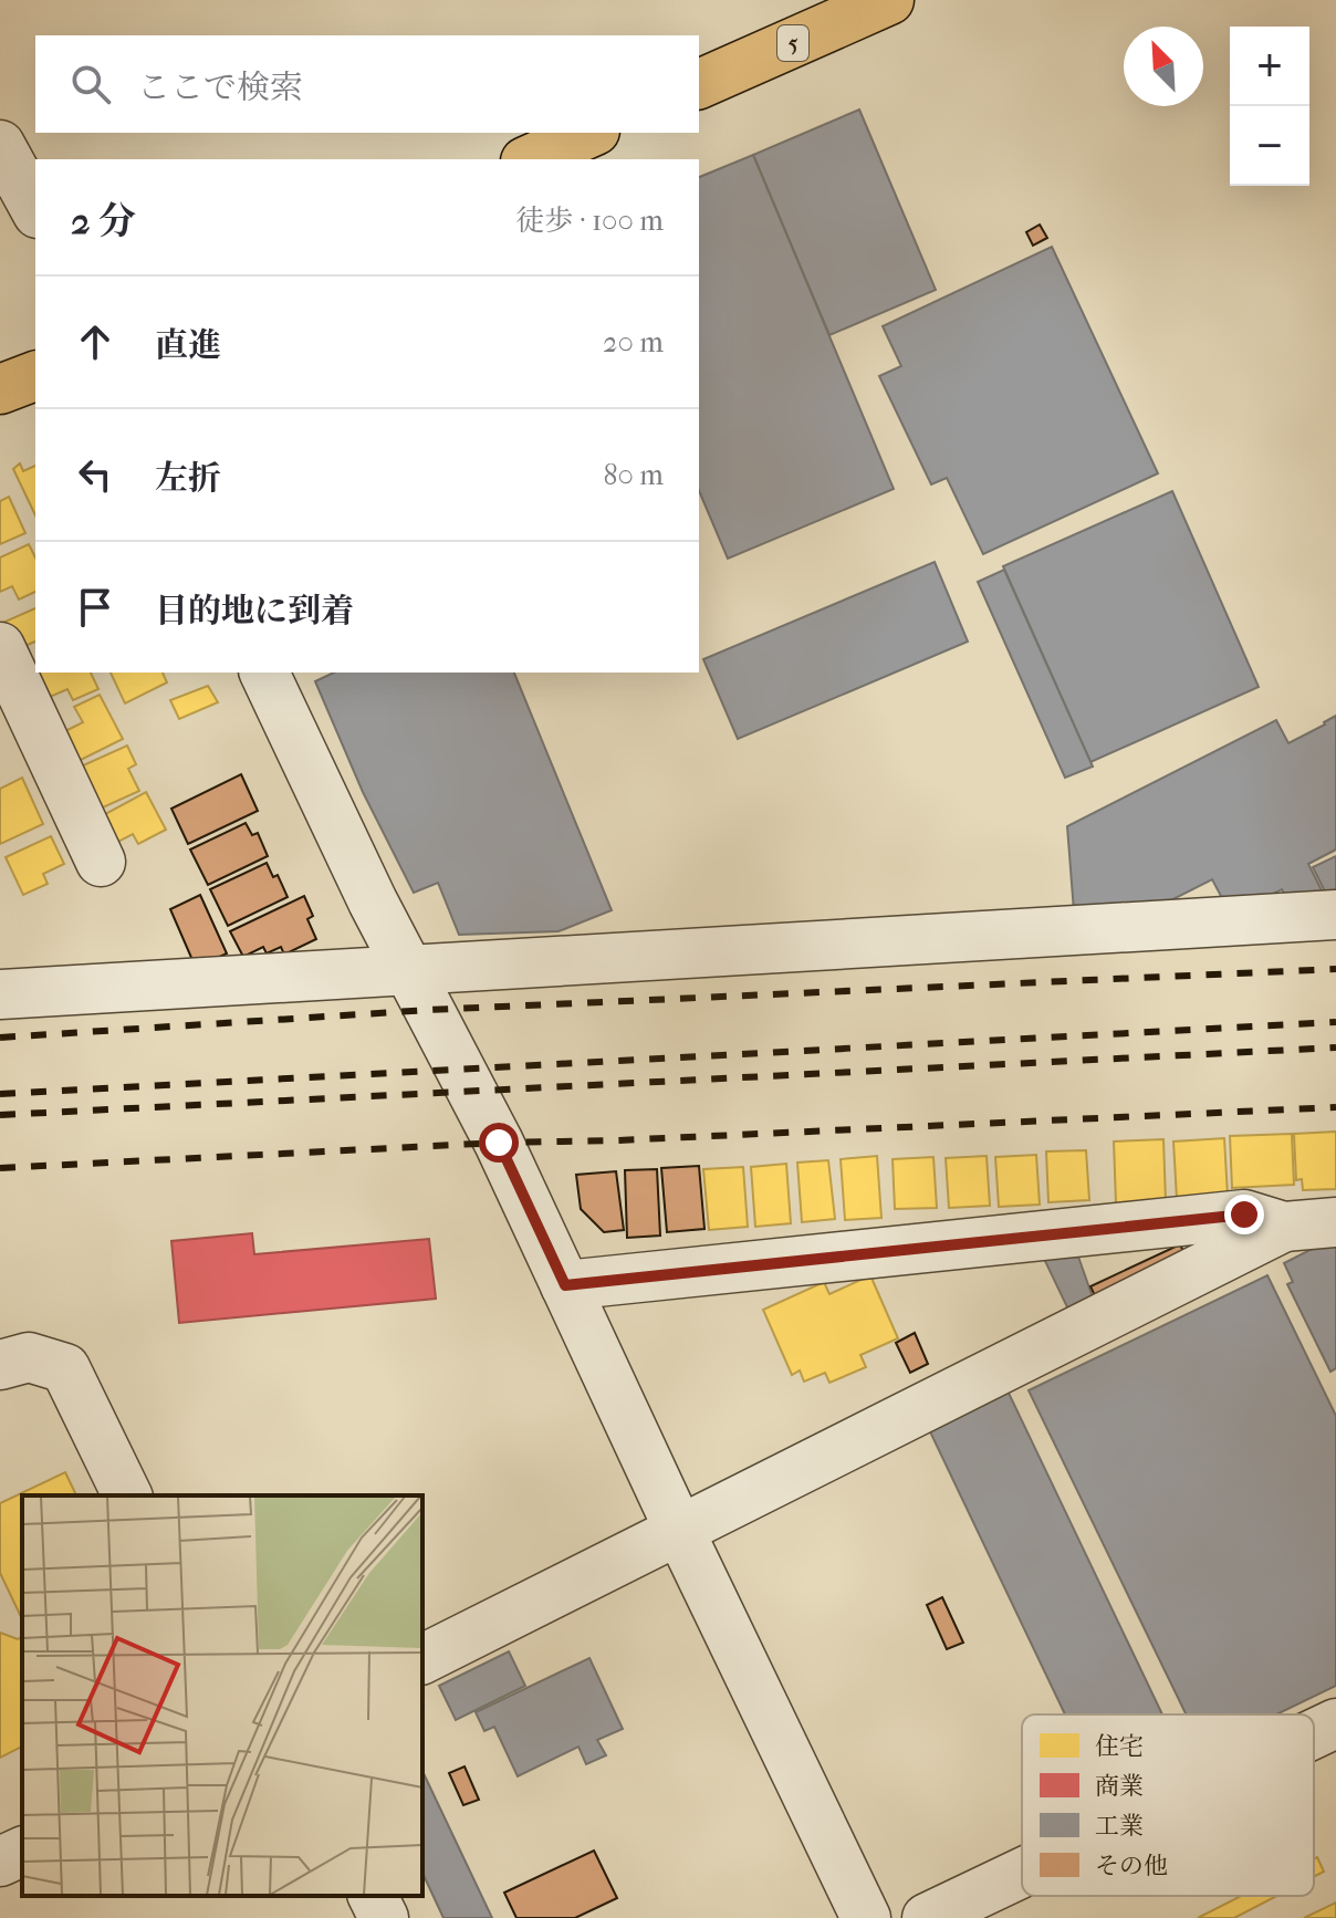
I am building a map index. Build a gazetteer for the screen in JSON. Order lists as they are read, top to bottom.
{
  "streets": {
    "main road": ["5"]
  },
  "legend": [
    "住宅",
    "商業",
    "工業",
    "その他"
  ],
  "north": "top left",
  "page": {
    "map_buttons": ["+", "−"],
    "search": "ここで検索",
    "heading": ["2 分", "徒歩 · 100 m"],
    "list": [
      ["直進", "20 m"],
      ["左折", "80 m"],
      "目的地に到着"
    ]
  }
}
